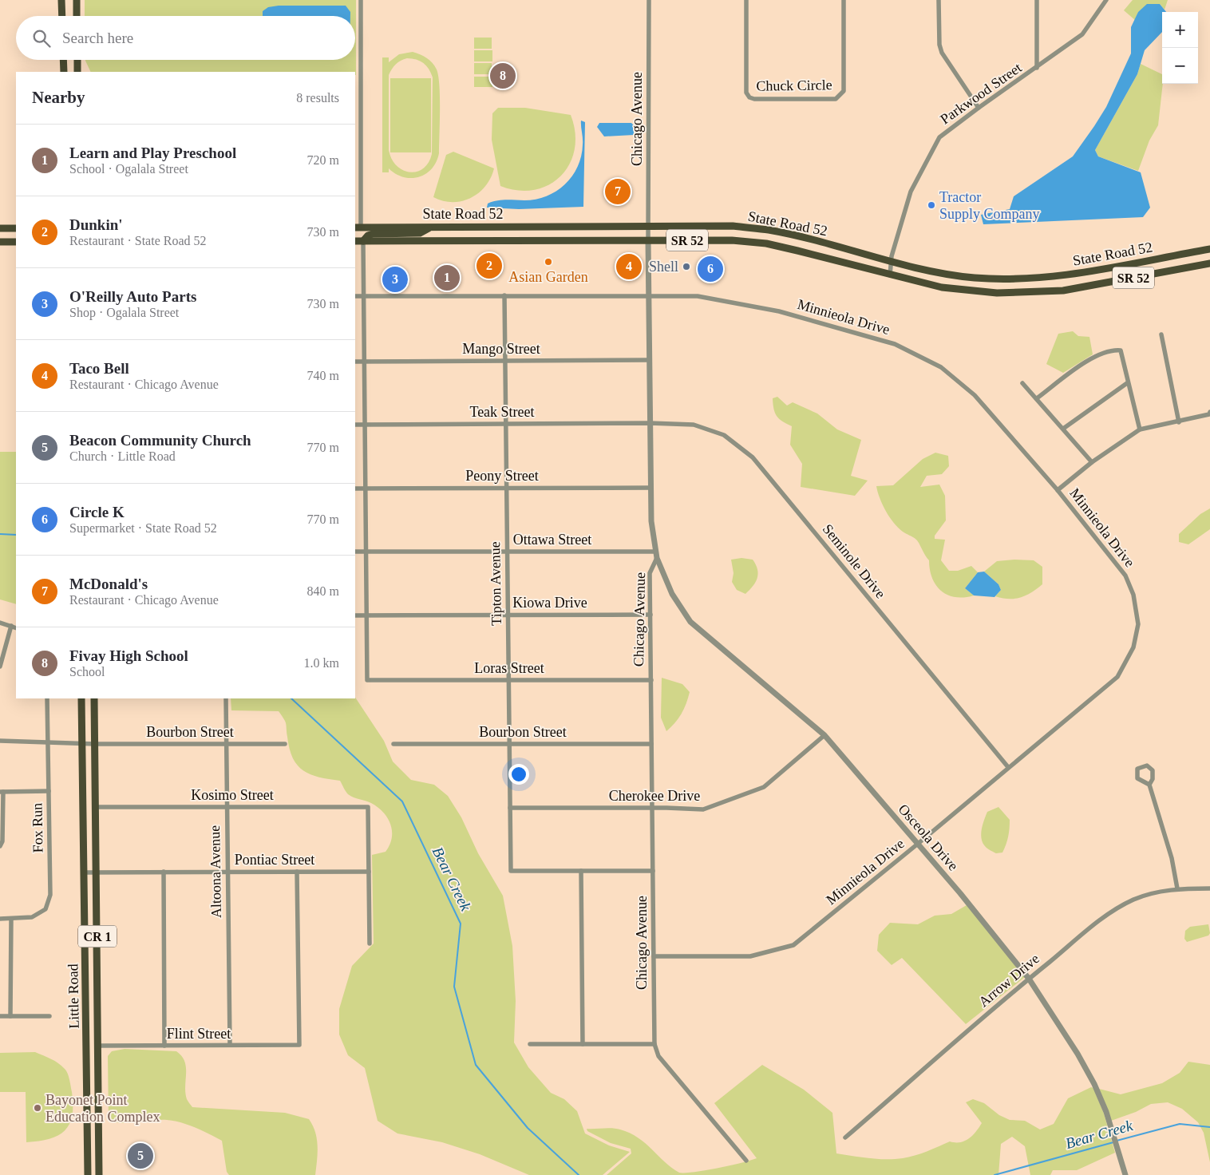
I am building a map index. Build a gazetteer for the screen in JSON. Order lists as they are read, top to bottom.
{
  "streets": {
    "main road": [
      "State Road 52",
      "SR 52",
      "CR 1",
      "Little Road"
    ],
    "street": [
      "Chuck Circle",
      "Parkwood Street",
      "Chicago Avenue",
      "Minnieola Drive",
      "Mango Street",
      "Teak Street",
      "Peony Street",
      "Ottawa Street",
      "Seminole Drive",
      "Tipton Avenue",
      "Kiowa Drive",
      "Loras Street",
      "Bourbon Street",
      "Kosimo Street",
      "Cherokee Drive",
      "Fox Run",
      "Osceola Drive",
      "Pontiac Street",
      "Altoona Avenue",
      "Arrow Drive",
      "Flint Street"
    ]
  },
  "crossings": [
    ["Parkwood Street", "State Road 52"],
    ["Chicago Avenue", "State Road 52"],
    ["Chicago Avenue", "Minnieola Drive"],
    ["Chicago Avenue", "Mango Street"],
    ["Chicago Avenue", "Teak Street"],
    ["Chicago Avenue", "Peony Street"],
    ["Chicago Avenue", "Ottawa Street"],
    ["Chicago Avenue", "Seminole Drive"],
    ["Chicago Avenue", "Kiowa Drive"],
    ["Chicago Avenue", "Loras Street"],
    ["Chicago Avenue", "Bourbon Street"],
    ["Chicago Avenue", "Cherokee Drive"],
    ["Chicago Avenue", "Osceola Drive"],
    ["Minnieola Drive", "Seminole Drive"],
    ["Minnieola Drive", "Tipton Avenue"],
    ["Minnieola Drive", "Osceola Drive"],
    ["Mango Street", "Tipton Avenue"],
    ["Teak Street", "Seminole Drive"],
    ["Teak Street", "Tipton Avenue"],
    ["Peony Street", "Tipton Avenue"],
    ["Ottawa Street", "Tipton Avenue"],
    ["Ottawa Street", "Osceola Drive"],
    ["Tipton Avenue", "Kiowa Drive"],
    ["Tipton Avenue", "Loras Street"],
    ["Tipton Avenue", "Bourbon Street"],
    ["Tipton Avenue", "Cherokee Drive"],
    ["Kiowa Drive", "Loras Street"],
    ["Bourbon Street", "Fox Run"],
    ["Bourbon Street", "Altoona Avenue"],
    ["Bourbon Street", "Little Road"],
    ["Kosimo Street", "Pontiac Street"],
    ["Kosimo Street", "Altoona Avenue"],
    ["Kosimo Street", "Little Road"],
    ["Cherokee Drive", "Osceola Drive"],
    ["Osceola Drive", "Arrow Drive"],
    ["Pontiac Street", "Altoona Avenue"],
    ["Pontiac Street", "Little Road"],
    ["Pontiac Street", "Flint Street"],
    ["Altoona Avenue", "Flint Street"],
    ["Little Road", "Flint Street"]
  ],
  "water": ["Bear Creek"],
  "places": [
    "Tractor Supply Company",
    "Asian Garden",
    "Shell",
    "Bayonet Point Education Complex"
  ],
  "page": {
    "map_buttons": ["+", "−"],
    "search": "Search here",
    "pins": [
      "8",
      "7",
      "2",
      "4",
      "6",
      "1",
      "3",
      "5"
    ],
    "heading": ["Nearby", "8 results"],
    "list": [
      {
        "mark": "1",
        "name": "Learn and Play Preschool",
        "note": "School · Ogalala Street",
        "value": "720 m"
      },
      {
        "mark": "2",
        "name": "Dunkin'",
        "note": "Restaurant · State Road 52",
        "value": "730 m"
      },
      {
        "mark": "3",
        "name": "O'Reilly Auto Parts",
        "note": "Shop · Ogalala Street",
        "value": "730 m"
      },
      {
        "mark": "4",
        "name": "Taco Bell",
        "note": "Restaurant · Chicago Avenue",
        "value": "740 m"
      },
      {
        "mark": "5",
        "name": "Beacon Community Church",
        "note": "Church · Little Road",
        "value": "770 m"
      },
      {
        "mark": "6",
        "name": "Circle K",
        "note": "Supermarket · State Road 52",
        "value": "770 m"
      },
      {
        "mark": "7",
        "name": "McDonald's",
        "note": "Restaurant · Chicago Avenue",
        "value": "840 m"
      },
      {
        "mark": "8",
        "name": "Fivay High School",
        "note": "School",
        "value": "1.0 km"
      }
    ]
  }
}
